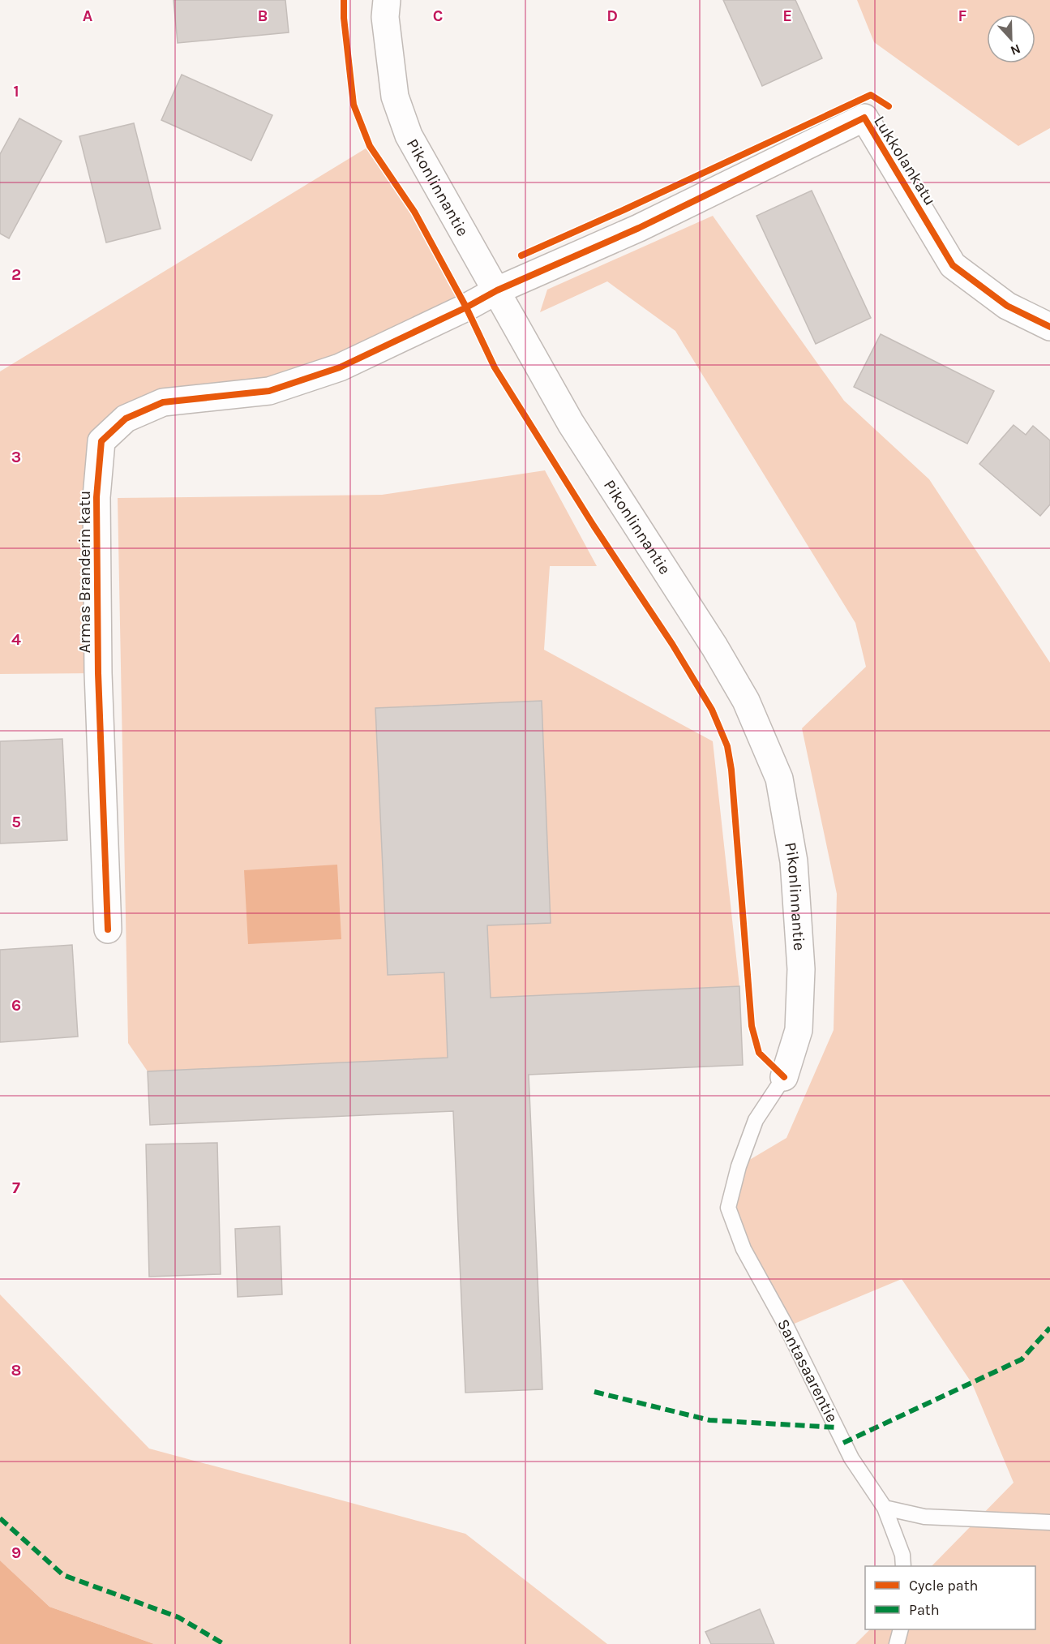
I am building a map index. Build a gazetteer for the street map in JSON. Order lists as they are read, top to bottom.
{
  "streets": {
    "street": ["Lukkolankatu", "Pikonlinnantie", "Armas Branderin katu"],
    "lane": ["Santasaarentie"]
  },
  "crossings": [
    ["Lukkolankatu", "Pikonlinnantie"],
    ["Lukkolankatu", "Armas Branderin katu"],
    ["Pikonlinnantie", "Armas Branderin katu"],
    ["Pikonlinnantie", "Santasaarentie"]
  ],
  "legend": ["Cycle path", "Path"],
  "north": "bottom",
  "grid": {
    "columns": [
      "A",
      "B",
      "C",
      "D",
      "E",
      "F"
    ],
    "rows": [
      "1",
      "2",
      "3",
      "4",
      "5",
      "6",
      "7",
      "8",
      "9"
    ]
  }
}
